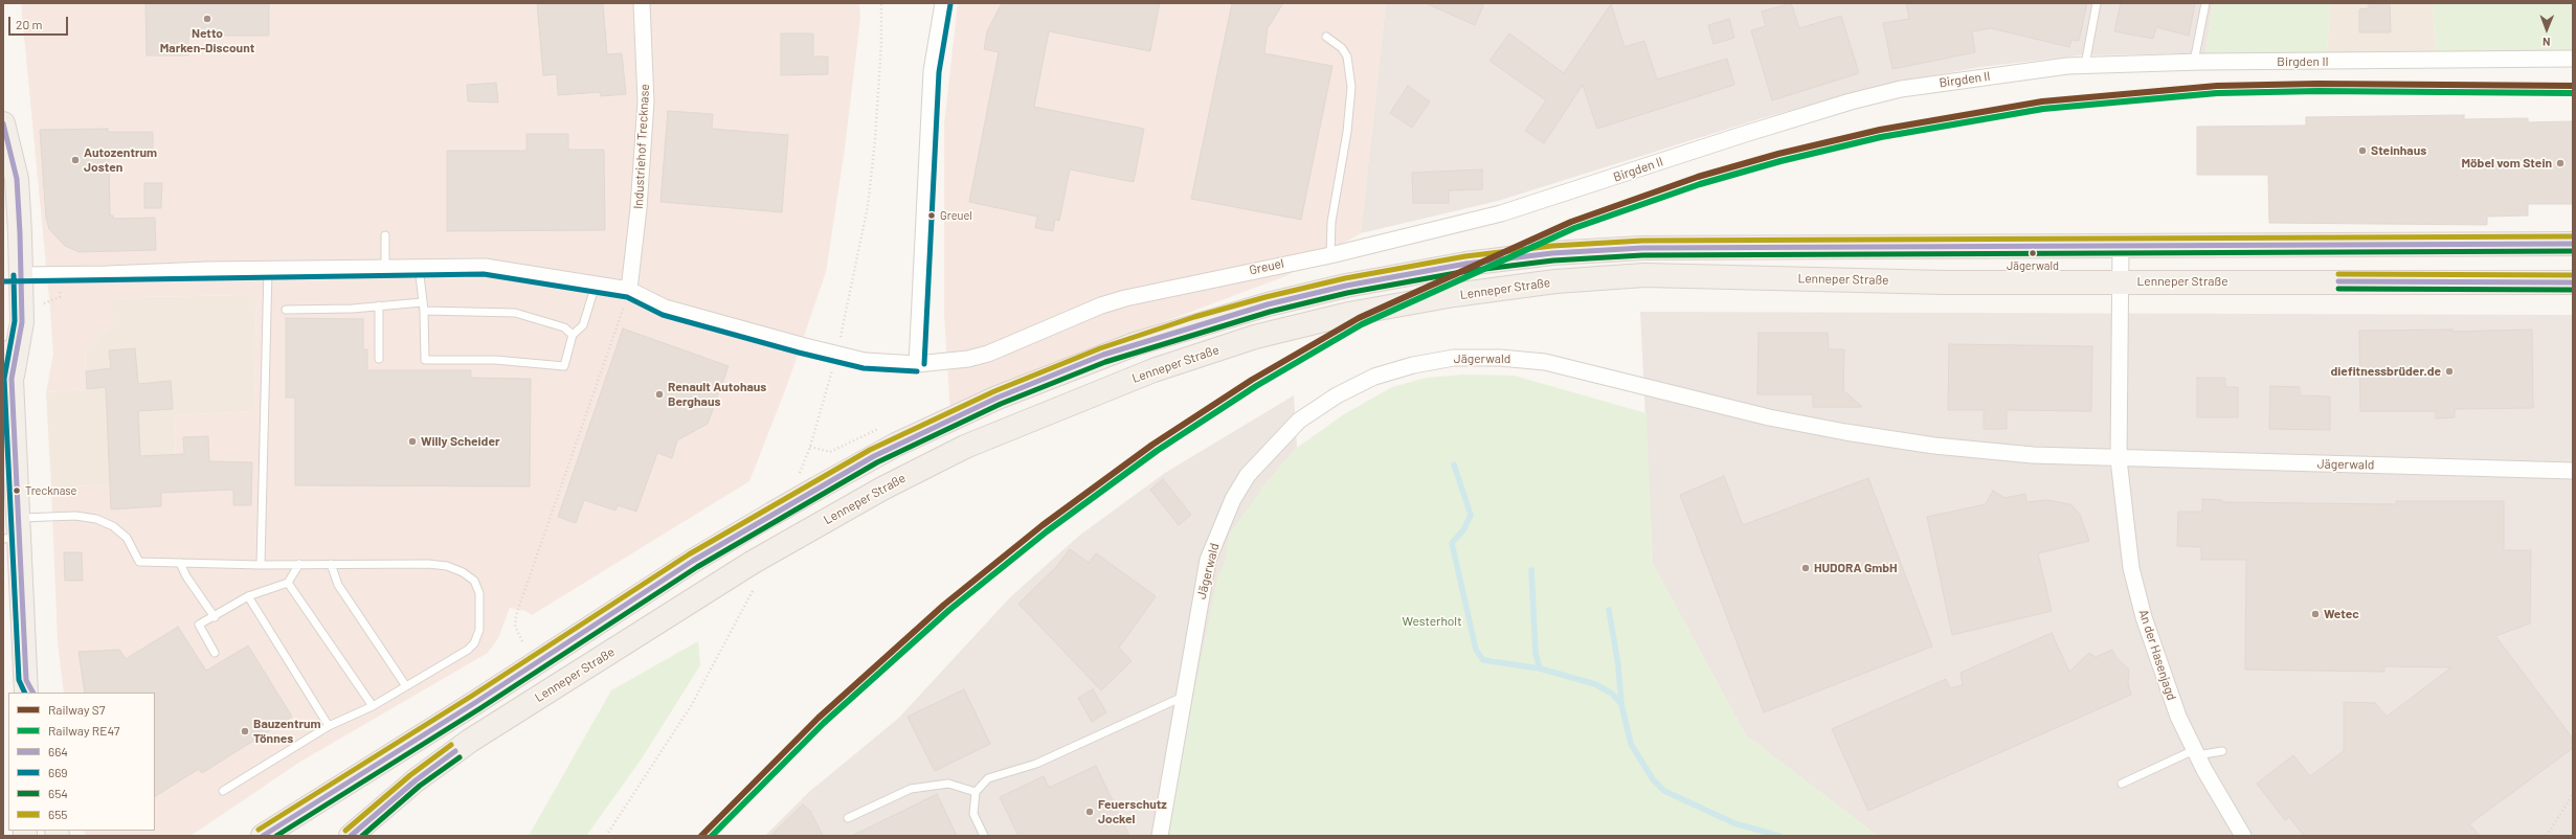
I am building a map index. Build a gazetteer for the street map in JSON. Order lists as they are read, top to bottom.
{
  "streets": {
    "main road": ["Lenneper Straße"],
    "street": [
      "Birgden II",
      "Industriehof Trecknase",
      "Greuel",
      "Jägerwald",
      "An der Hasenjagd"
    ]
  },
  "crossings": [
    ["Birgden II", "Greuel"],
    ["Jägerwald", "An der Hasenjagd"]
  ],
  "parks": ["Westerholt"],
  "places": [
    "Netto Marken-Discount",
    "Steinhaus",
    "Autozentrum Josten",
    "Möbel vom Stein",
    "Greuel",
    "Jägerwald",
    "diefitnessbrüder.de",
    "Renault Autohaus Berghaus",
    "Willy Scheider",
    "Trecknase",
    "HUDORA GmbH",
    "Wetec",
    "Bauzentrum Tönnes",
    "Feuerschutz Jockel"
  ],
  "lines": [
    "transit line 669",
    "rail line S7",
    "rail line RE47",
    "transit line 664",
    "transit line 655",
    "transit line 654"
  ],
  "legend": [
    "Railway S7",
    "Railway RE47",
    "664",
    "669",
    "654",
    "655"
  ],
  "scale_bar": "20 m",
  "north": "bottom"
}
